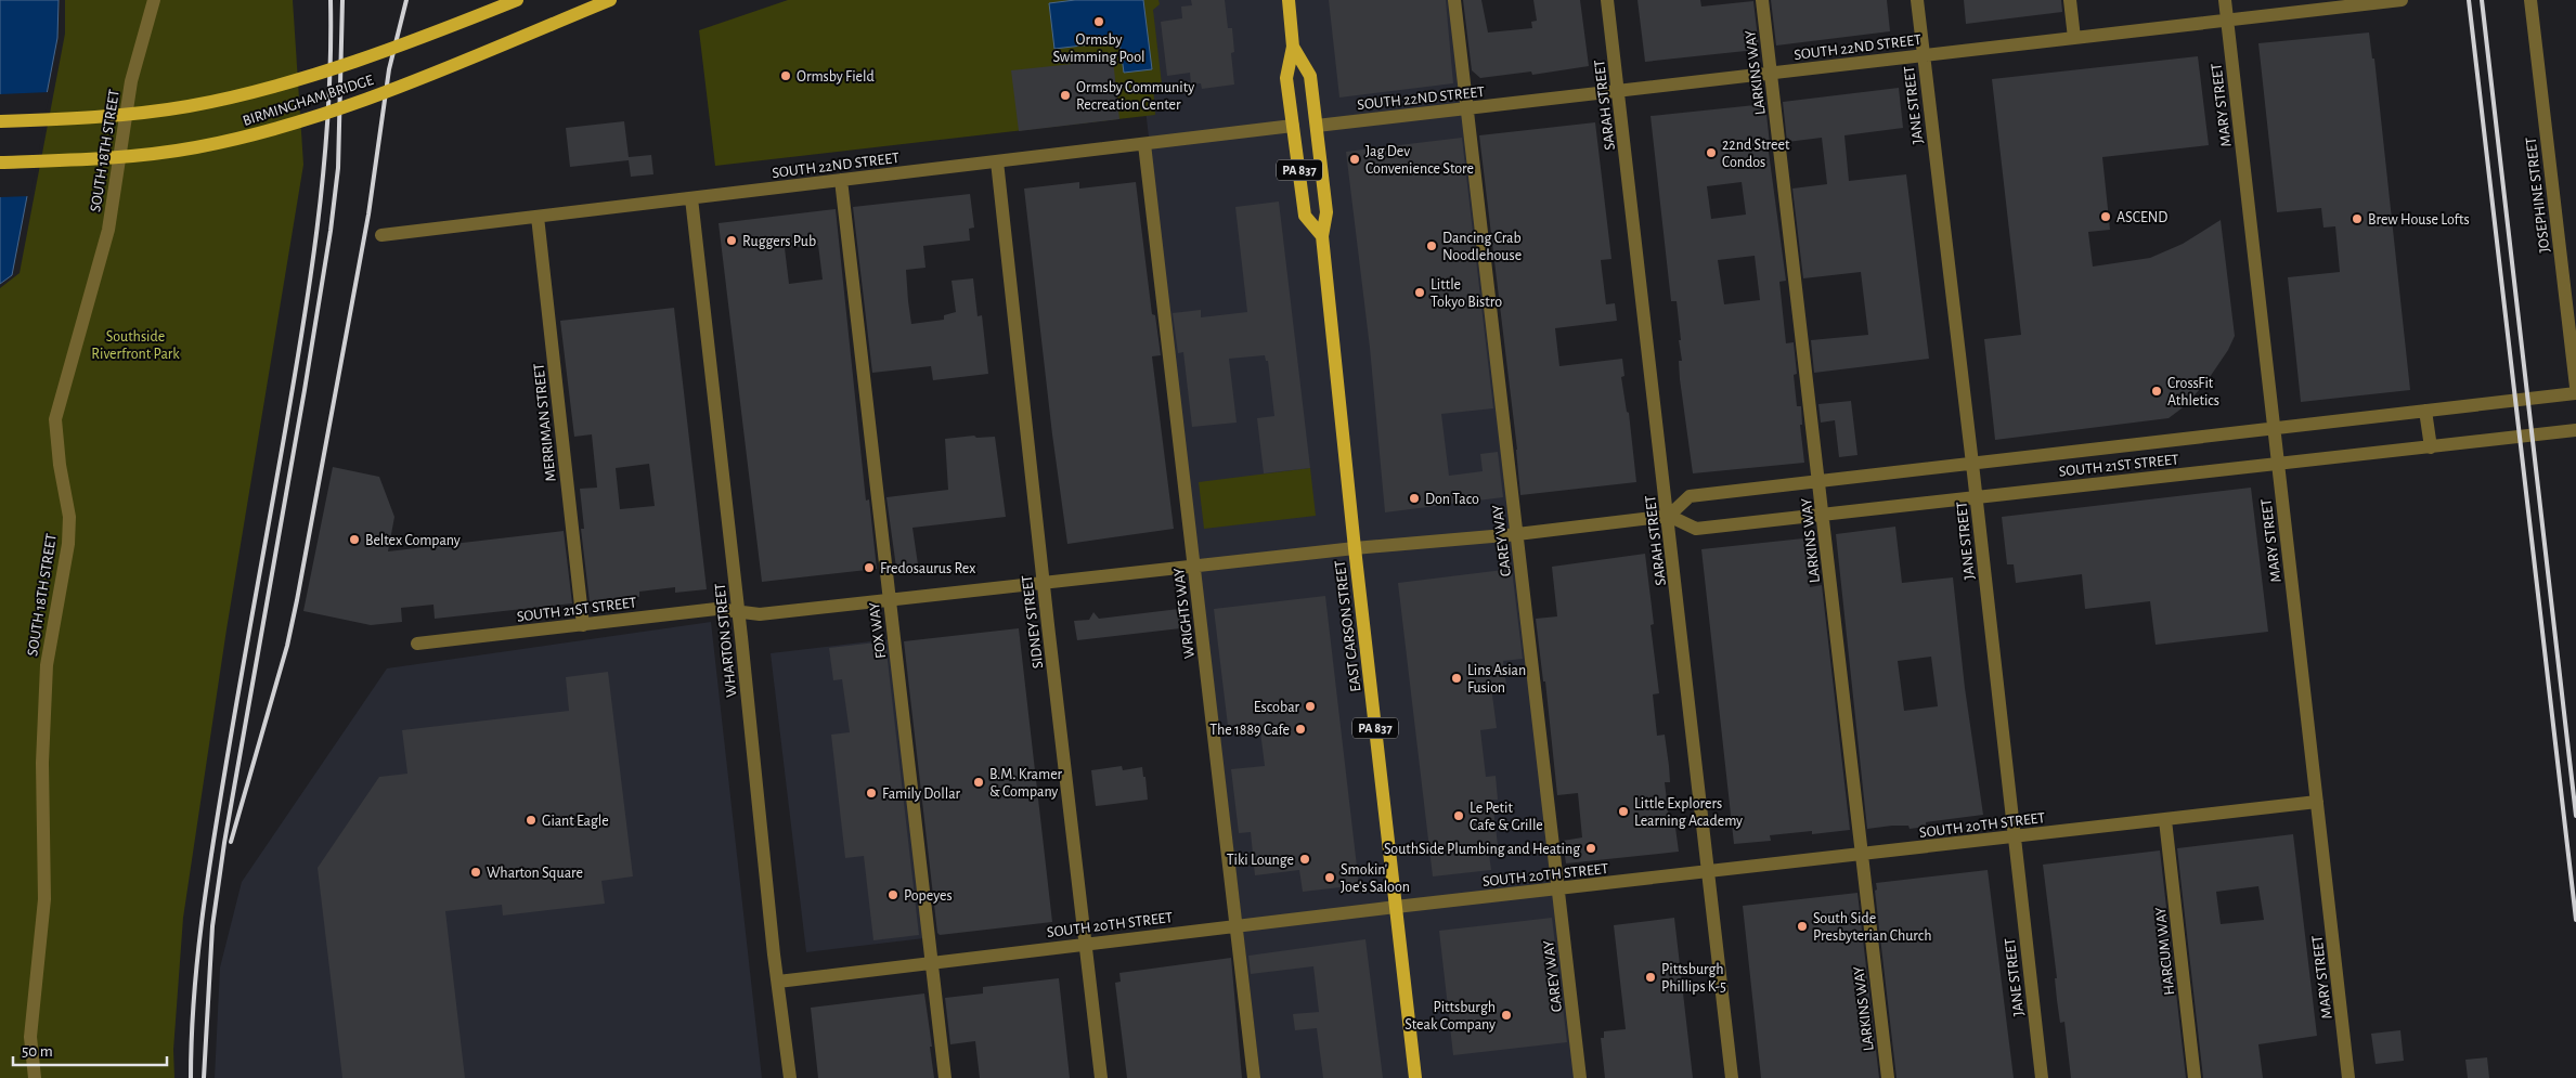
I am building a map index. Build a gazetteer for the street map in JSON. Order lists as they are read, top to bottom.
{
  "streets": {
    "main road": ["BIRMINGHAM BRIDGE", "PA 837", "EAST CARSON STREET"],
    "street": [
      "SOUTH 22ND STREET",
      "LARKINS WAY",
      "SARAH STREET",
      "JANE STREET",
      "MARY STREET",
      "SOUTH 18TH STREET",
      "JOSEPHINE STREET",
      "MERRIMAN STREET",
      "SOUTH 21ST STREET",
      "CAREY WAY",
      "WRIGHTS WAY",
      "SIDNEY STREET",
      "FOX WAY",
      "WHARTON STREET",
      "SOUTH 20TH STREET",
      "HARCUM WAY"
    ]
  },
  "crossings": [
    ["SOUTH 22ND STREET", "LARKINS WAY"],
    ["SOUTH 22ND STREET", "SARAH STREET"],
    ["SOUTH 22ND STREET", "JANE STREET"],
    ["SOUTH 22ND STREET", "MARY STREET"],
    ["SOUTH 22ND STREET", "MERRIMAN STREET"],
    ["SOUTH 22ND STREET", "CAREY WAY"],
    ["SOUTH 22ND STREET", "WRIGHTS WAY"],
    ["SOUTH 22ND STREET", "SIDNEY STREET"],
    ["SOUTH 22ND STREET", "EAST CARSON STREET"],
    ["SOUTH 22ND STREET", "FOX WAY"],
    ["SOUTH 22ND STREET", "WHARTON STREET"],
    ["LARKINS WAY", "SOUTH 21ST STREET"],
    ["LARKINS WAY", "SOUTH 20TH STREET"],
    ["SARAH STREET", "SOUTH 21ST STREET"],
    ["SARAH STREET", "SOUTH 20TH STREET"],
    ["JANE STREET", "SOUTH 21ST STREET"],
    ["JANE STREET", "SOUTH 20TH STREET"],
    ["MARY STREET", "SOUTH 21ST STREET"],
    ["MARY STREET", "SOUTH 20TH STREET"],
    ["MERRIMAN STREET", "SOUTH 21ST STREET"],
    ["SOUTH 21ST STREET", "CAREY WAY"],
    ["SOUTH 21ST STREET", "WRIGHTS WAY"],
    ["SOUTH 21ST STREET", "SIDNEY STREET"],
    ["SOUTH 21ST STREET", "EAST CARSON STREET"],
    ["SOUTH 21ST STREET", "FOX WAY"],
    ["SOUTH 21ST STREET", "WHARTON STREET"],
    ["CAREY WAY", "SOUTH 20TH STREET"],
    ["WRIGHTS WAY", "SOUTH 20TH STREET"],
    ["SIDNEY STREET", "SOUTH 20TH STREET"],
    ["EAST CARSON STREET", "SOUTH 20TH STREET"],
    ["FOX WAY", "SOUTH 20TH STREET"],
    ["WHARTON STREET", "SOUTH 20TH STREET"],
    ["SOUTH 20TH STREET", "HARCUM WAY"]
  ],
  "parks": ["Southside Riverfront Park"],
  "places": [
    "Ormsby Swimming Pool",
    "Ormsby Field",
    "Ormsby Community Recreation Center",
    "22nd Street Condos",
    "Jag Dev Convenience Store",
    "ASCEND",
    "Brew House Lofts",
    "Ruggers Pub",
    "Dancing Crab Noodlehouse",
    "Little Tokyo Bistro",
    "CrossFit Athletics",
    "Don Taco",
    "Beltex Company",
    "Fredosaurus Rex",
    "Lins Asian Fusion",
    "Escobar",
    "The 1889 Cafe",
    "B.M. Kramer & Company",
    "Family Dollar",
    "Little Explorers Learning Academy",
    "Le Petit Cafe & Grille",
    "Giant Eagle",
    "SouthSide Plumbing and Heating",
    "Tiki Lounge",
    "Wharton Square",
    "Smokin' Joe's Saloon",
    "Popeyes",
    "South Side Presbyterian Church",
    "Pittsburgh Phillips K-5",
    "Pittsburgh Steak Company"
  ],
  "scale_bar": "50 m"
}
